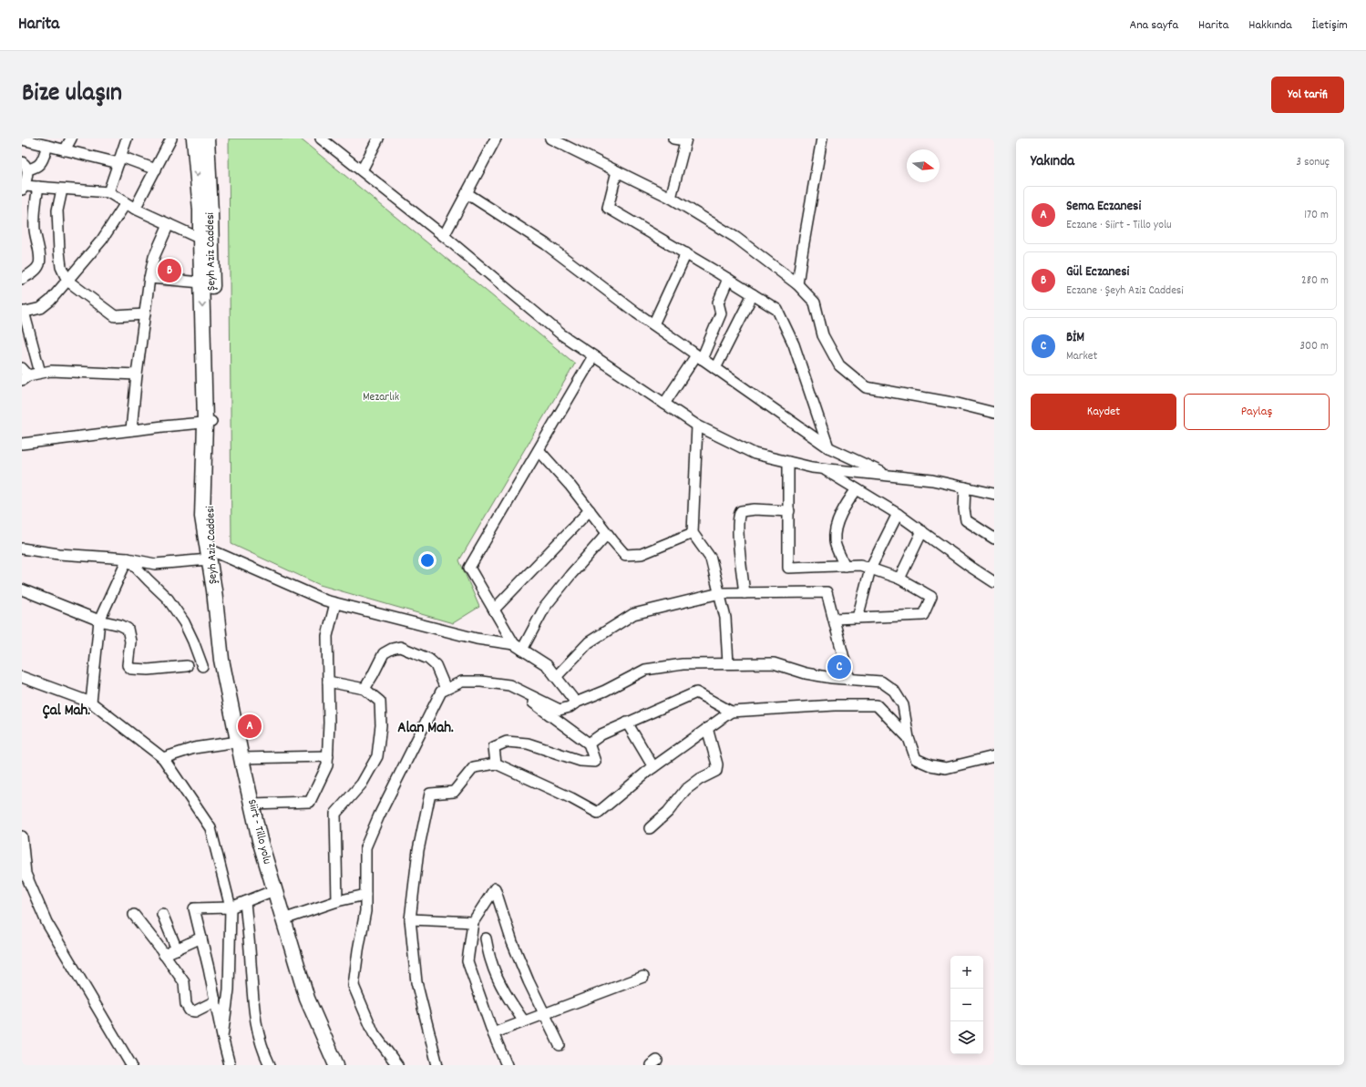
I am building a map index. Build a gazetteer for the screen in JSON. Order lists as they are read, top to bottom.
{
  "streets": {
    "main road": ["Şeyh Aziz Caddesi", "Siirt - Tillo yolu"]
  },
  "crossings": [
    ["Şeyh Aziz Caddesi", "Siirt - Tillo yolu"]
  ],
  "districts": ["Çal Mah.", "Alan Mah."],
  "parks": ["Mezarlık"],
  "north": "right",
  "page": {
    "header": "Harita",
    "nav": [
      "Ana sayfa",
      "Harita",
      "Hakkında",
      "İletişim"
    ],
    "title": "Bize ulaşın",
    "buttons": [
      "Yol tarifi",
      ["Kaydet", "Paylaş"]
    ],
    "heading": ["Yakında", "3 sonuç"],
    "list": [
      {
        "mark": "A",
        "name": "Sema Eczanesi",
        "note": "Eczane · Siirt - Tillo yolu",
        "value": "170 m"
      },
      {
        "mark": "B",
        "name": "Gül Eczanesi",
        "note": "Eczane · Şeyh Aziz Caddesi",
        "value": "280 m"
      },
      {
        "mark": "C",
        "name": "BİM",
        "note": "Market",
        "value": "300 m"
      }
    ],
    "pins": ["B", "C", "A"],
    "map_buttons": ["+", "−"]
  }
}
